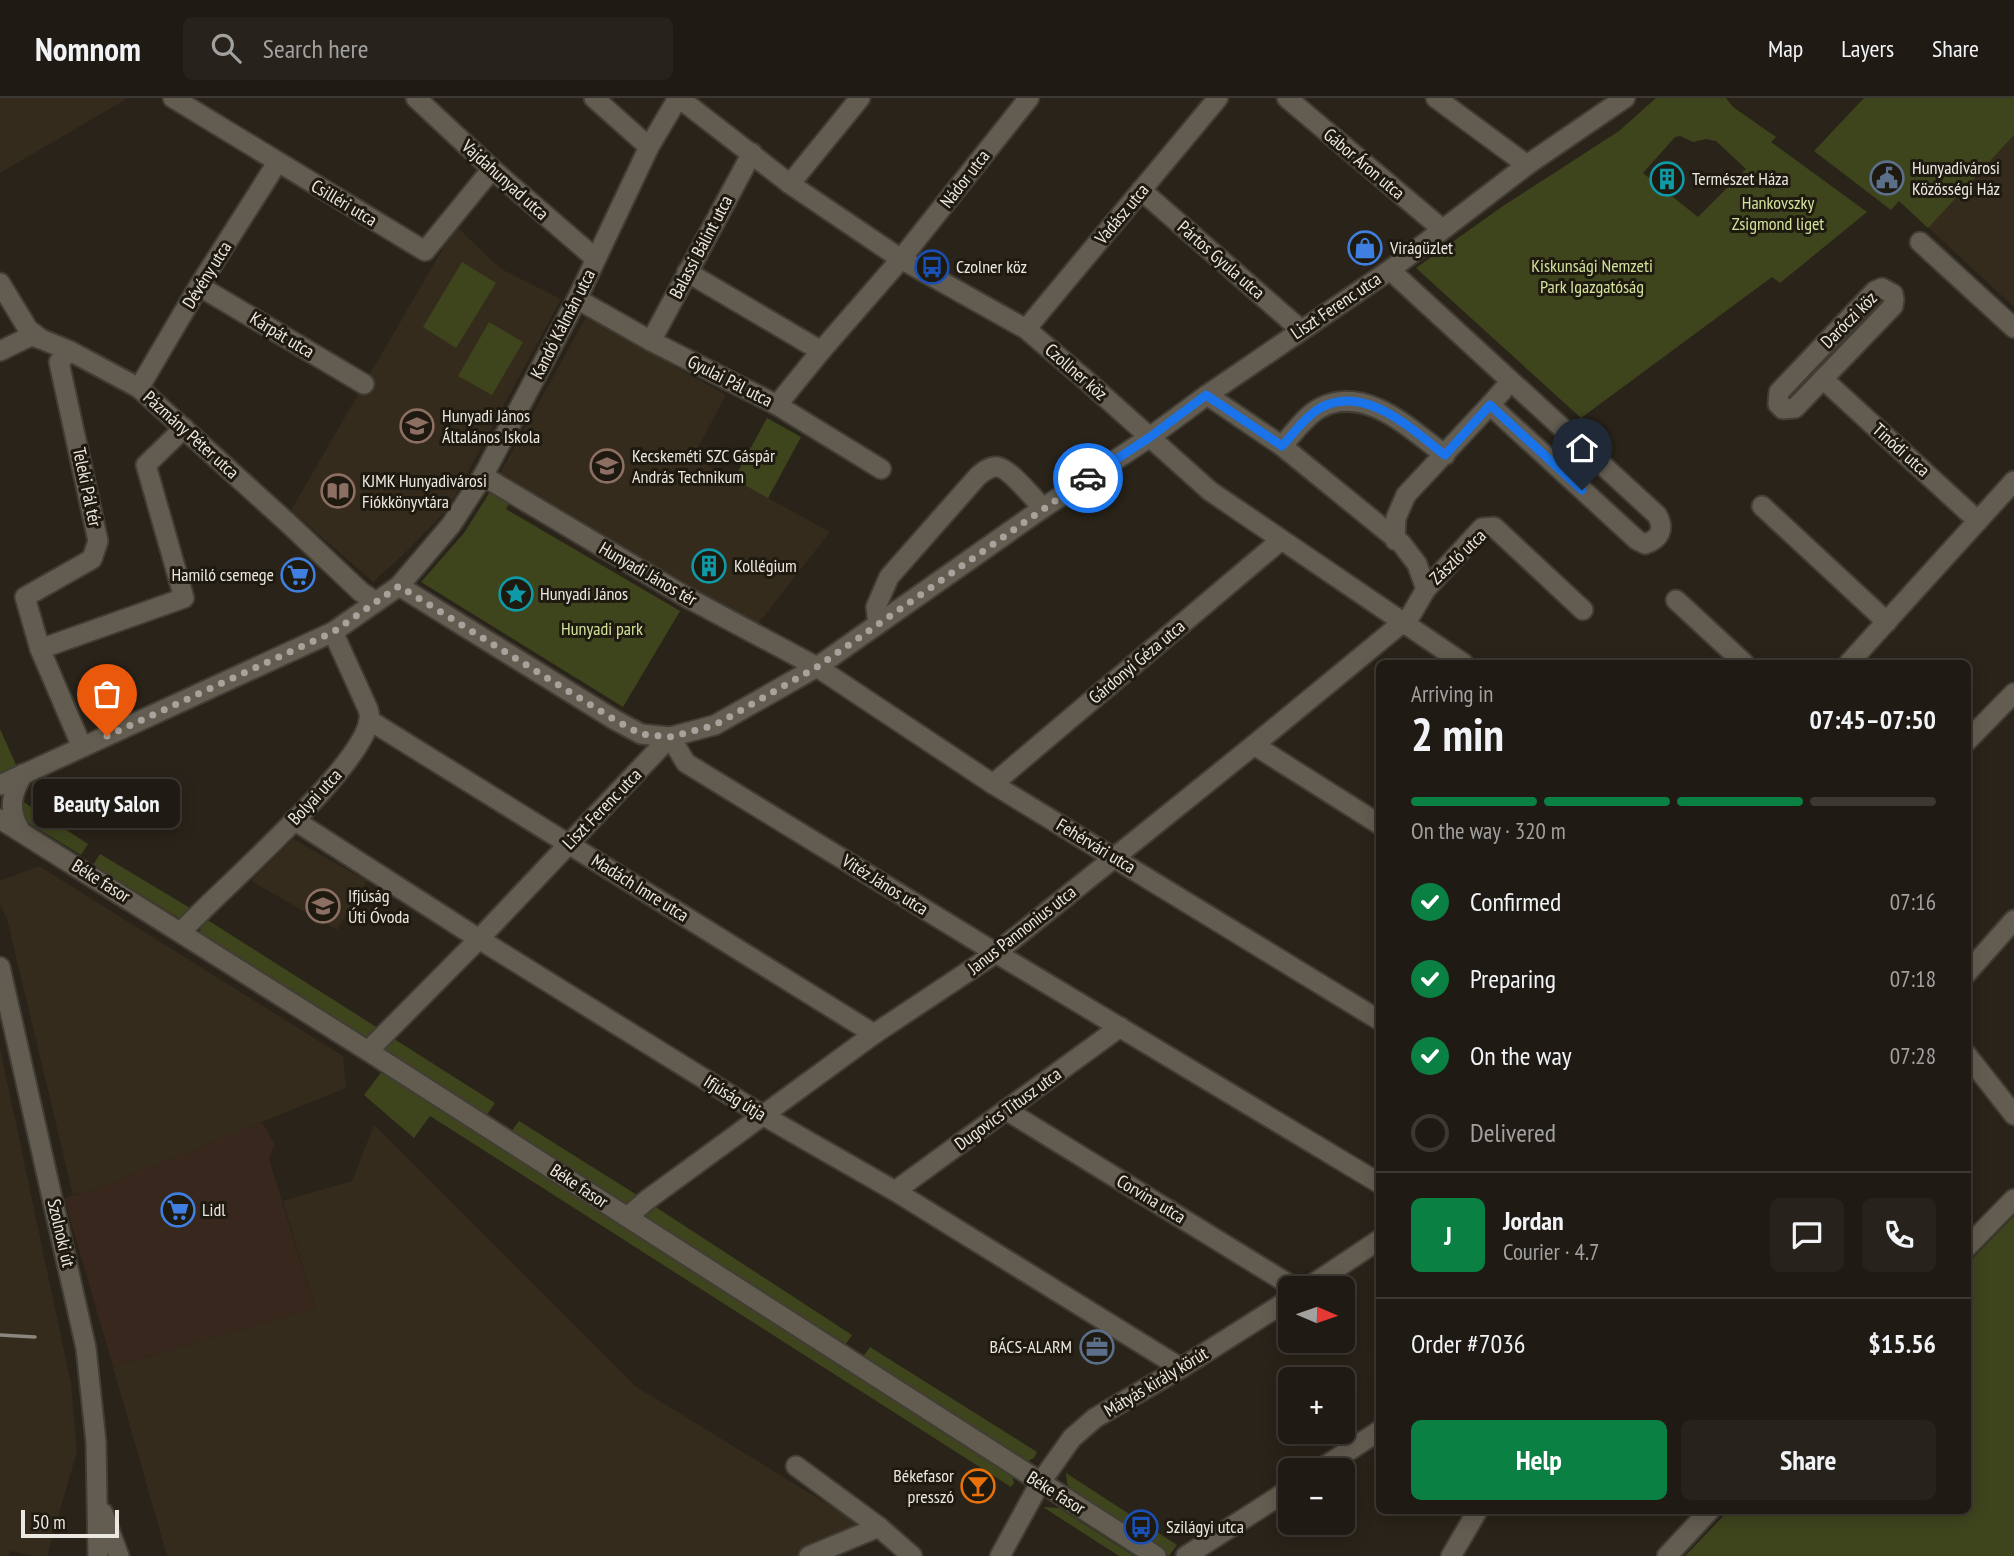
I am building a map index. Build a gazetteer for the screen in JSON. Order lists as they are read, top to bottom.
{
  "streets": {
    "street": [
      "Gábor Áron utca",
      "Nádor utca",
      "Vajdahunyad utca",
      "Csilléri utca",
      "Vadász utca",
      "Balassi Bálint utca",
      "Pártos Gyula utca",
      "Dévény utca",
      "Liszt Ferenc utca",
      "Daróczi köz",
      "Kandó Kálmán utca",
      "Kárpát utca",
      "Czollner köz",
      "Gyulai Pál utca",
      "Pázmány Péter utca",
      "Tinódi utca",
      "Teleki Pál tér",
      "Zászló utca",
      "Hunyadi János tér",
      "Gárdonyi Géza utca",
      "Bolyai utca",
      "Fehérvári utca",
      "Béke fasor",
      "Vitéz János utca",
      "Madách Imre utca",
      "Janus Pannonius utca",
      "Ifjúság útja",
      "Dugovics Titusz utca",
      "Corvina utca",
      "Szolnoki út",
      "Mátyás király körút"
    ]
  },
  "crossings": [
    ["Gábor Áron utca", "Liszt Ferenc utca"],
    ["Nádor utca", "Czollner köz"],
    ["Nádor utca", "Gyulai Pál utca"],
    ["Vajdahunyad utca", "Csilléri utca"],
    ["Vajdahunyad utca", "Kandó Kálmán utca"],
    ["Csilléri utca", "Dévény utca"],
    ["Vadász utca", "Pártos Gyula utca"],
    ["Vadász utca", "Czollner köz"],
    ["Balassi Bálint utca", "Czollner köz"],
    ["Balassi Bálint utca", "Gyulai Pál utca"],
    ["Pártos Gyula utca", "Liszt Ferenc utca"],
    ["Dévény utca", "Kárpát utca"],
    ["Dévény utca", "Pázmány Péter utca"],
    ["Liszt Ferenc utca", "Czollner köz"],
    ["Liszt Ferenc utca", "Hunyadi János tér"],
    ["Liszt Ferenc utca", "Fehérvári utca"],
    ["Liszt Ferenc utca", "Béke fasor"],
    ["Liszt Ferenc utca", "Vitéz János utca"],
    ["Liszt Ferenc utca", "Madách Imre utca"],
    ["Liszt Ferenc utca", "Ifjúság útja"],
    ["Daróczi köz", "Tinódi utca"],
    ["Kandó Kálmán utca", "Czollner köz"],
    ["Kandó Kálmán utca", "Gyulai Pál utca"],
    ["Kandó Kálmán utca", "Pázmány Péter utca"],
    ["Kandó Kálmán utca", "Teleki Pál tér"],
    ["Kandó Kálmán utca", "Hunyadi János tér"],
    ["Czollner köz", "Zászló utca"],
    ["Czollner köz", "Gárdonyi Géza utca"],
    ["Czollner köz", "Janus Pannonius utca"],
    ["Pázmány Péter utca", "Teleki Pál tér"],
    ["Zászló utca", "Janus Pannonius utca"],
    ["Hunyadi János tér", "Fehérvári utca"],
    ["Gárdonyi Géza utca", "Fehérvári utca"],
    ["Bolyai utca", "Béke fasor"],
    ["Bolyai utca", "Madách Imre utca"],
    ["Bolyai utca", "Ifjúság útja"],
    ["Fehérvári utca", "Janus Pannonius utca"],
    ["Béke fasor", "Janus Pannonius utca"],
    ["Béke fasor", "Mátyás király körút"],
    ["Vitéz János utca", "Janus Pannonius utca"],
    ["Vitéz János utca", "Dugovics Titusz utca"],
    ["Madách Imre utca", "Janus Pannonius utca"],
    ["Janus Pannonius utca", "Ifjúság útja"],
    ["Ifjúság útja", "Dugovics Titusz utca"],
    ["Ifjúság útja", "Mátyás király körút"],
    ["Dugovics Titusz utca", "Corvina utca"]
  ],
  "parks": ["Hankovszky Zsigmond liget", "Kiskunsági Nemzeti Park Igazgatóság", "Hunyadi park"],
  "places": {
    "public building": ["Hunyadivárosi Közösségi Ház"],
    "building": ["Természet Háza", "Kollégium"],
    "shop": ["Virágüzlet"],
    "bus stop": ["Czolner köz", "Szilágyi utca"],
    "school or university": ["Hunyadi János Általános Iskola", "Kecskeméti SZC Gáspár András Technikum", "Ifjúság Úti Óvoda"],
    "library": ["KJMK Hunyadivárosi Fiókkönyvtára"],
    "supermarket": ["Hamiló csemege", "Lidl"],
    "place": ["Hunyadi János"],
    "other": ["Beauty Salon"],
    "office": ["BÁCS-ALARM"],
    "bar": ["Békefasor presszó"]
  },
  "scale_bar": "50 m",
  "north": "right",
  "page": {
    "header": "Nomnom",
    "search": "Search here",
    "nav": ["Map", "Layers", "Share"],
    "heading": ["2 min", "Arriving in", "07:45–07:50"],
    "panel": [
      "Jordan",
      "Courier · 4.7",
      "Order #7036",
      "$15.56"
    ],
    "bubble": "Beauty Salon",
    "bar": "On the way · 320 m",
    "list": [
      ["Confirmed", "07:16"],
      ["Preparing", "07:18"],
      ["On the way", "07:28"],
      "Delivered"
    ],
    "round": "J",
    "map_buttons": ["+", "−"],
    "buttons": ["Help", "Share"],
    "scale": "50 m"
  }
}
